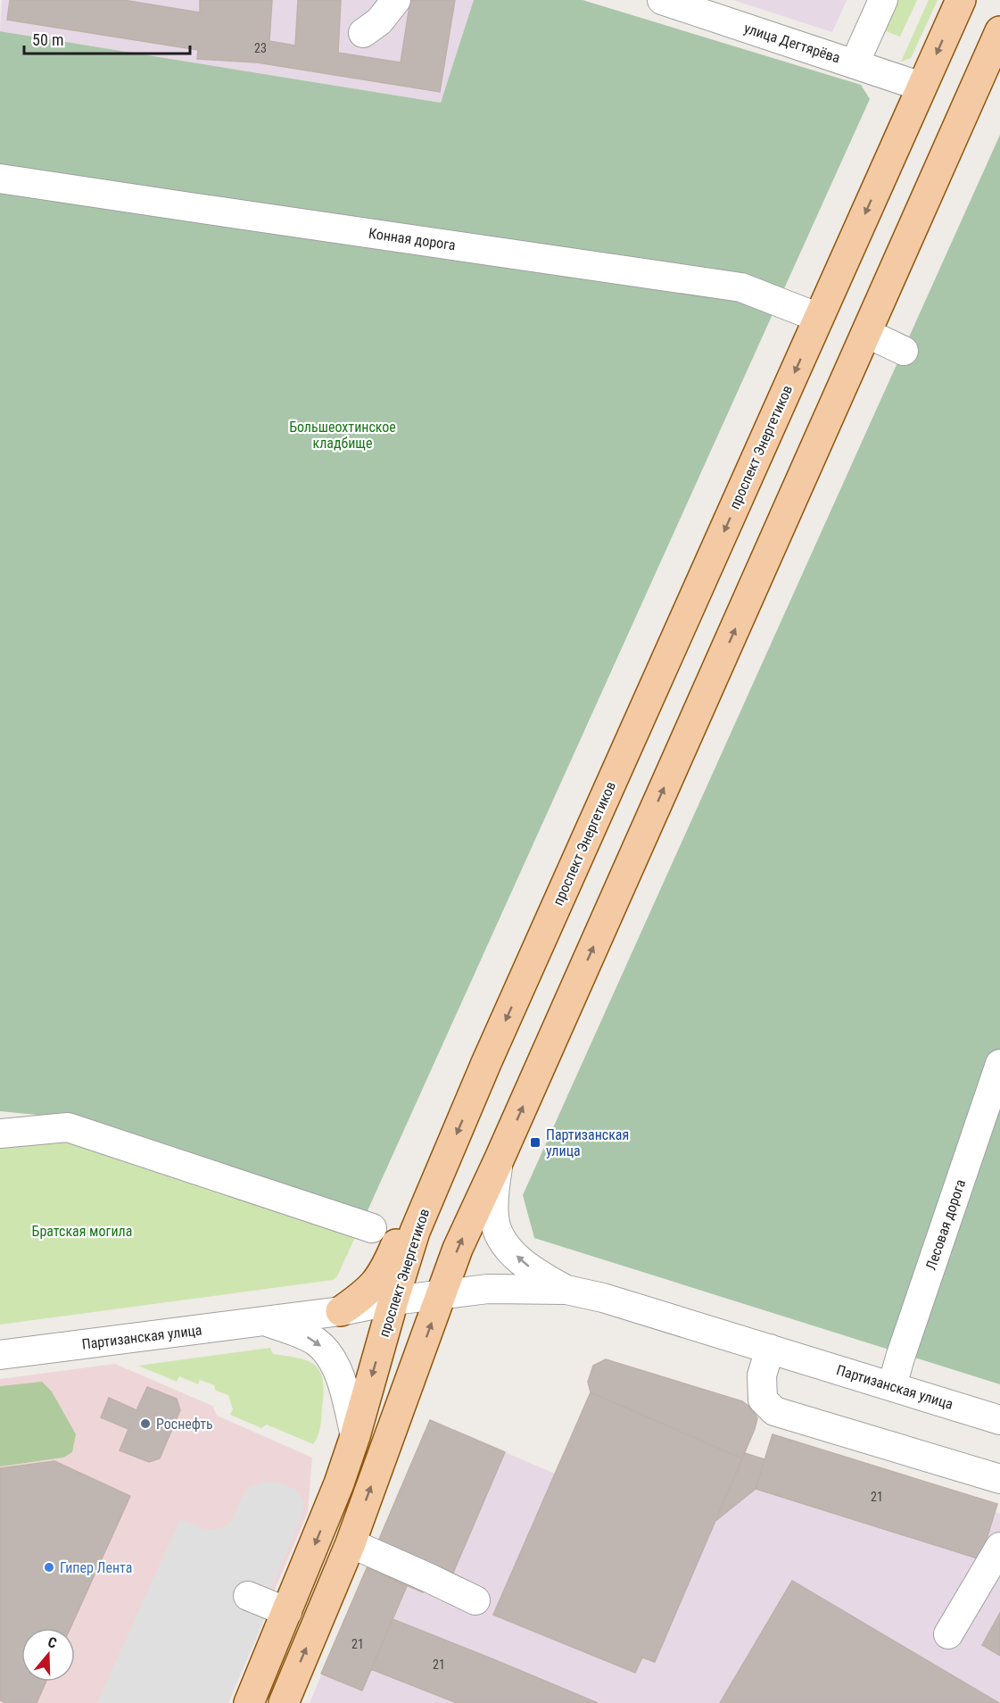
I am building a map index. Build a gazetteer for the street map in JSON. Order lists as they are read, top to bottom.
{
  "streets": {
    "main road": ["проспект Энергетиков"],
    "street": [
      "улица Дегтярёва",
      "Конная дорога",
      "Лесовая дорога",
      "Партизанская улица"
    ]
  },
  "crossings": [
    ["улица Дегтярёва", "проспект Энергетиков"],
    ["Конная дорога", "проспект Энергетиков"],
    ["проспект Энергетиков", "Партизанская улица"],
    ["Лесовая дорога", "Партизанская улица"]
  ],
  "parks": ["Большеохтинское кладбище", "Братская могила"],
  "places": {
    "transit": ["Партизанская улица"],
    "other": ["Роснефть", "Гипер Лента"]
  },
  "house_numbers": [
    "23",
    "21",
    "21",
    "21"
  ],
  "scale_bar": "50 m",
  "north": "top"
}
